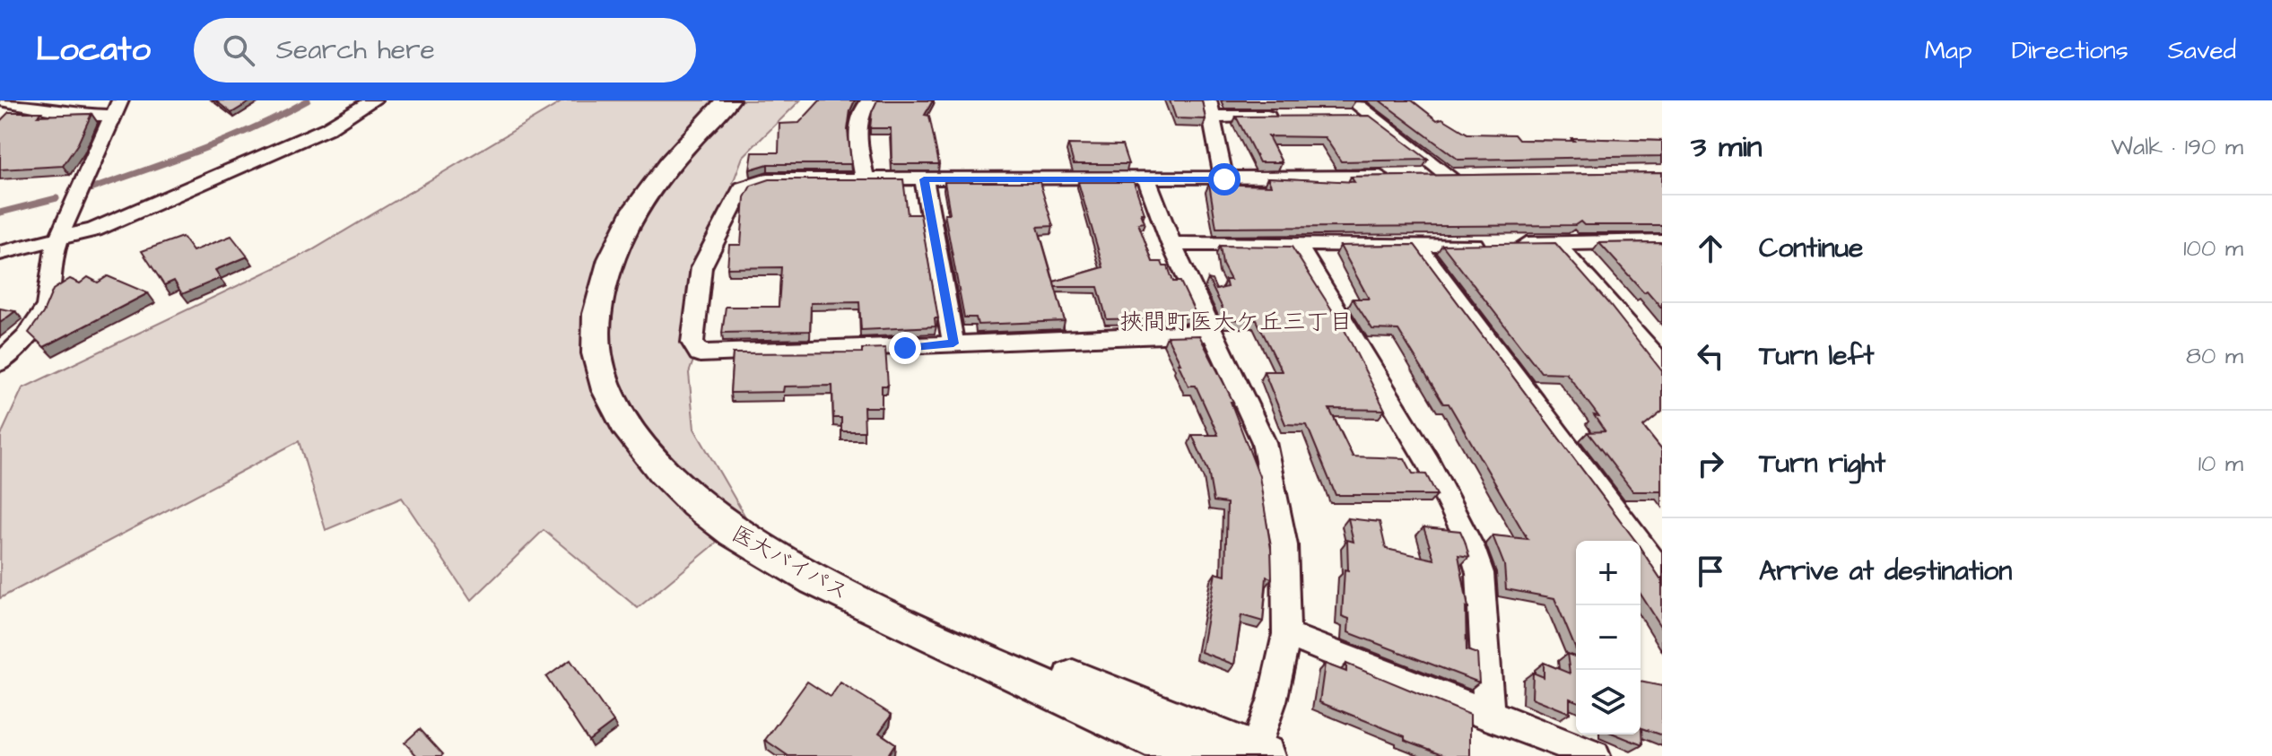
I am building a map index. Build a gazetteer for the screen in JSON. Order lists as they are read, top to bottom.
{
  "streets": {
    "main road": ["医大バイパス"]
  },
  "districts": ["挾間町医大ケ丘三丁目"],
  "page": {
    "header": "Locato",
    "search": "Search here",
    "nav": ["Map", "Directions", "Saved"],
    "heading": ["3 min", "Walk · 190 m"],
    "list": [
      ["Continue", "100 m"],
      ["Turn left", "80 m"],
      ["Turn right", "10 m"],
      "Arrive at destination"
    ],
    "map_buttons": ["+", "−"]
  }
}
